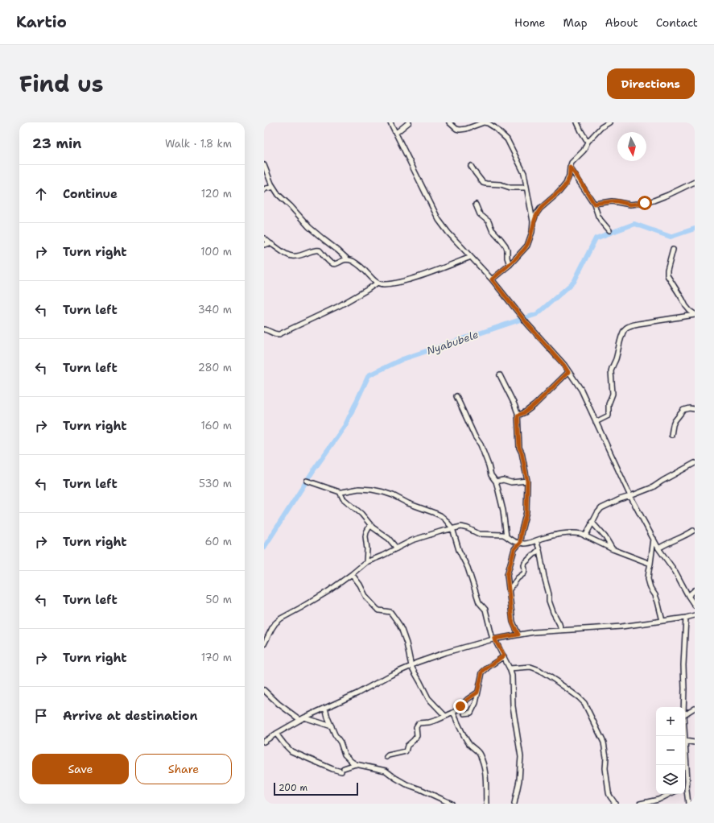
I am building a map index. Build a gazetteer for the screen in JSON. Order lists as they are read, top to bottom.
{
  "water": ["Nyabubele"],
  "scale_bar": "200 m",
  "north": "bottom",
  "page": {
    "header": "Kartio",
    "nav": [
      "Home",
      "Map",
      "About",
      "Contact"
    ],
    "title": "Find us",
    "buttons": [
      "Directions",
      ["Save", "Share"]
    ],
    "heading": ["23 min", "Walk · 1.8 km"],
    "list": [
      ["Continue", "120 m"],
      ["Turn right", "100 m"],
      ["Turn left", "340 m"],
      ["Turn left", "280 m"],
      ["Turn right", "160 m"],
      ["Turn left", "530 m"],
      ["Turn right", "60 m"],
      ["Turn left", "50 m"],
      ["Turn right", "170 m"],
      "Arrive at destination"
    ],
    "map_buttons": ["+", "−"],
    "scale": "200 m"
  }
}
